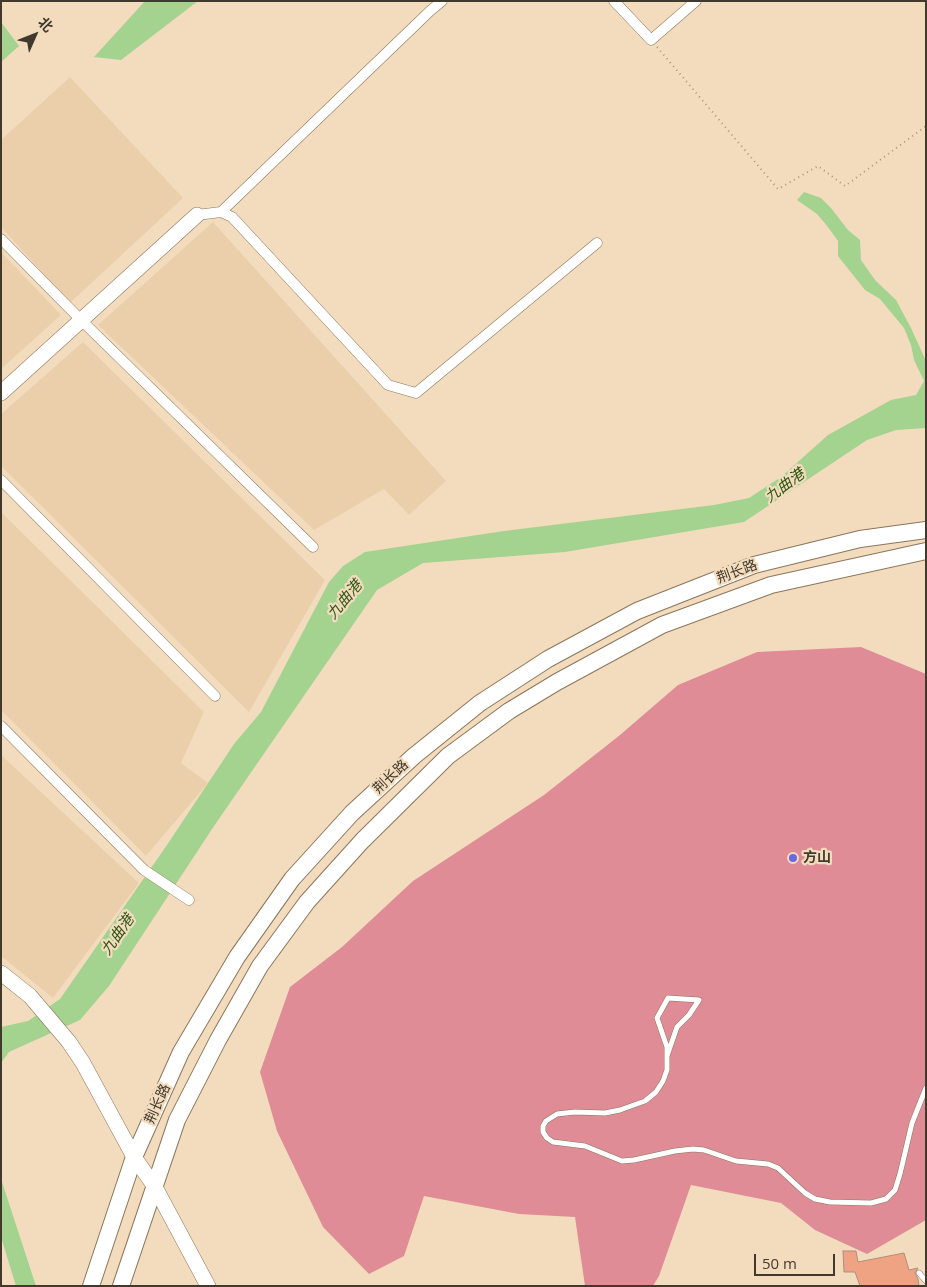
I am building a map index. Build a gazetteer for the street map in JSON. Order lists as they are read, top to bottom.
{
  "streets": {
    "main road": ["荆长路"]
  },
  "water": ["九曲港"],
  "places": ["方山"],
  "scale_bar": "50 m",
  "north": "top right"
}
